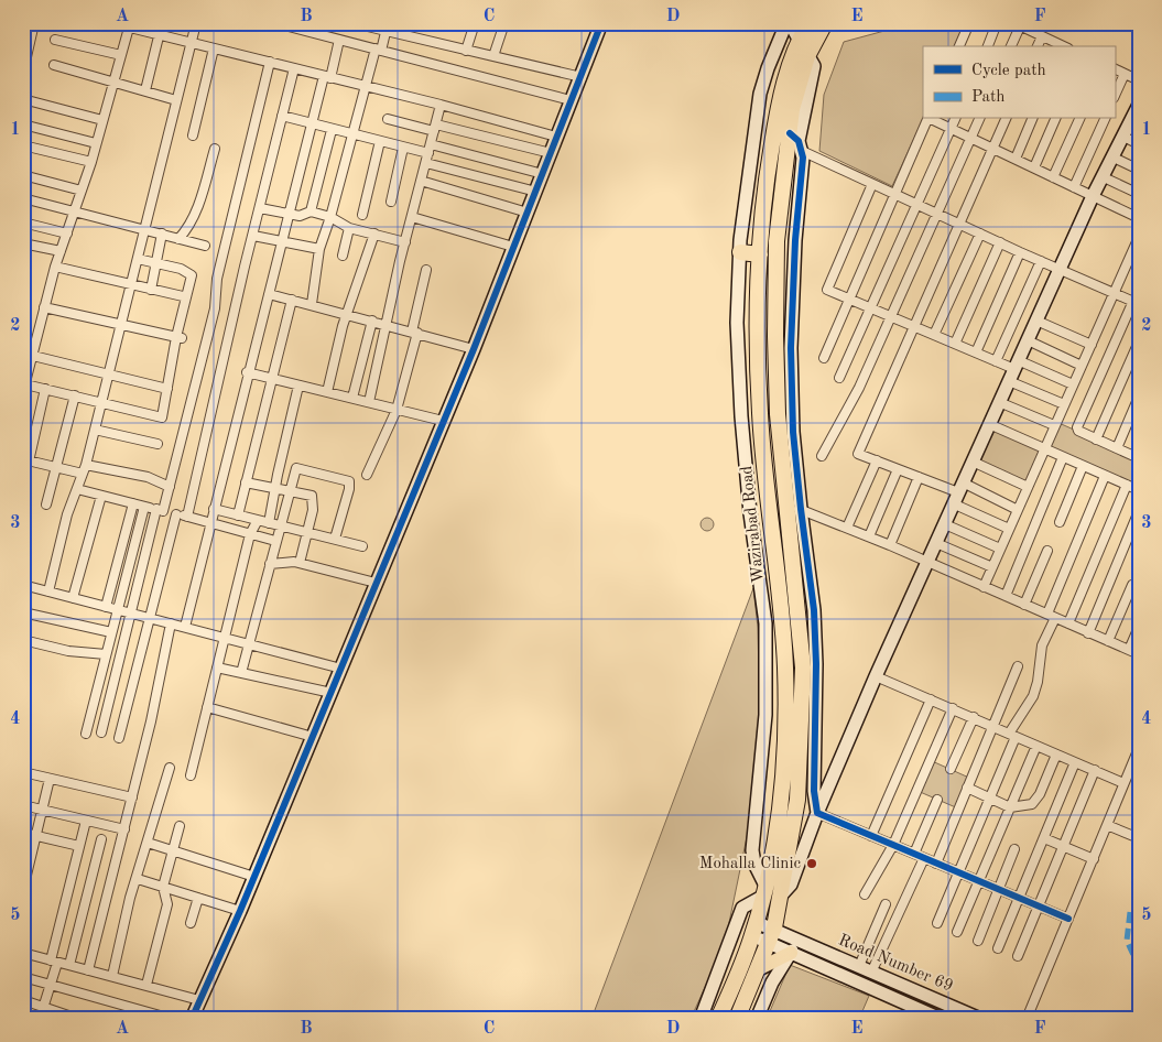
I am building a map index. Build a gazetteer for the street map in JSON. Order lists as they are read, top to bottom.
{
  "streets": {
    "highway": ["Wazirabad Road"],
    "street": ["Road Number 69"]
  },
  "crossings": [
    ["Wazirabad Road", "Road Number 69"]
  ],
  "places": ["Mohalla Clinic"],
  "legend": ["Cycle path", "Path"],
  "grid": {
    "columns": [
      "A",
      "B",
      "C",
      "D",
      "E",
      "F"
    ],
    "rows": [
      "1",
      "2",
      "3",
      "4",
      "5"
    ]
  }
}
